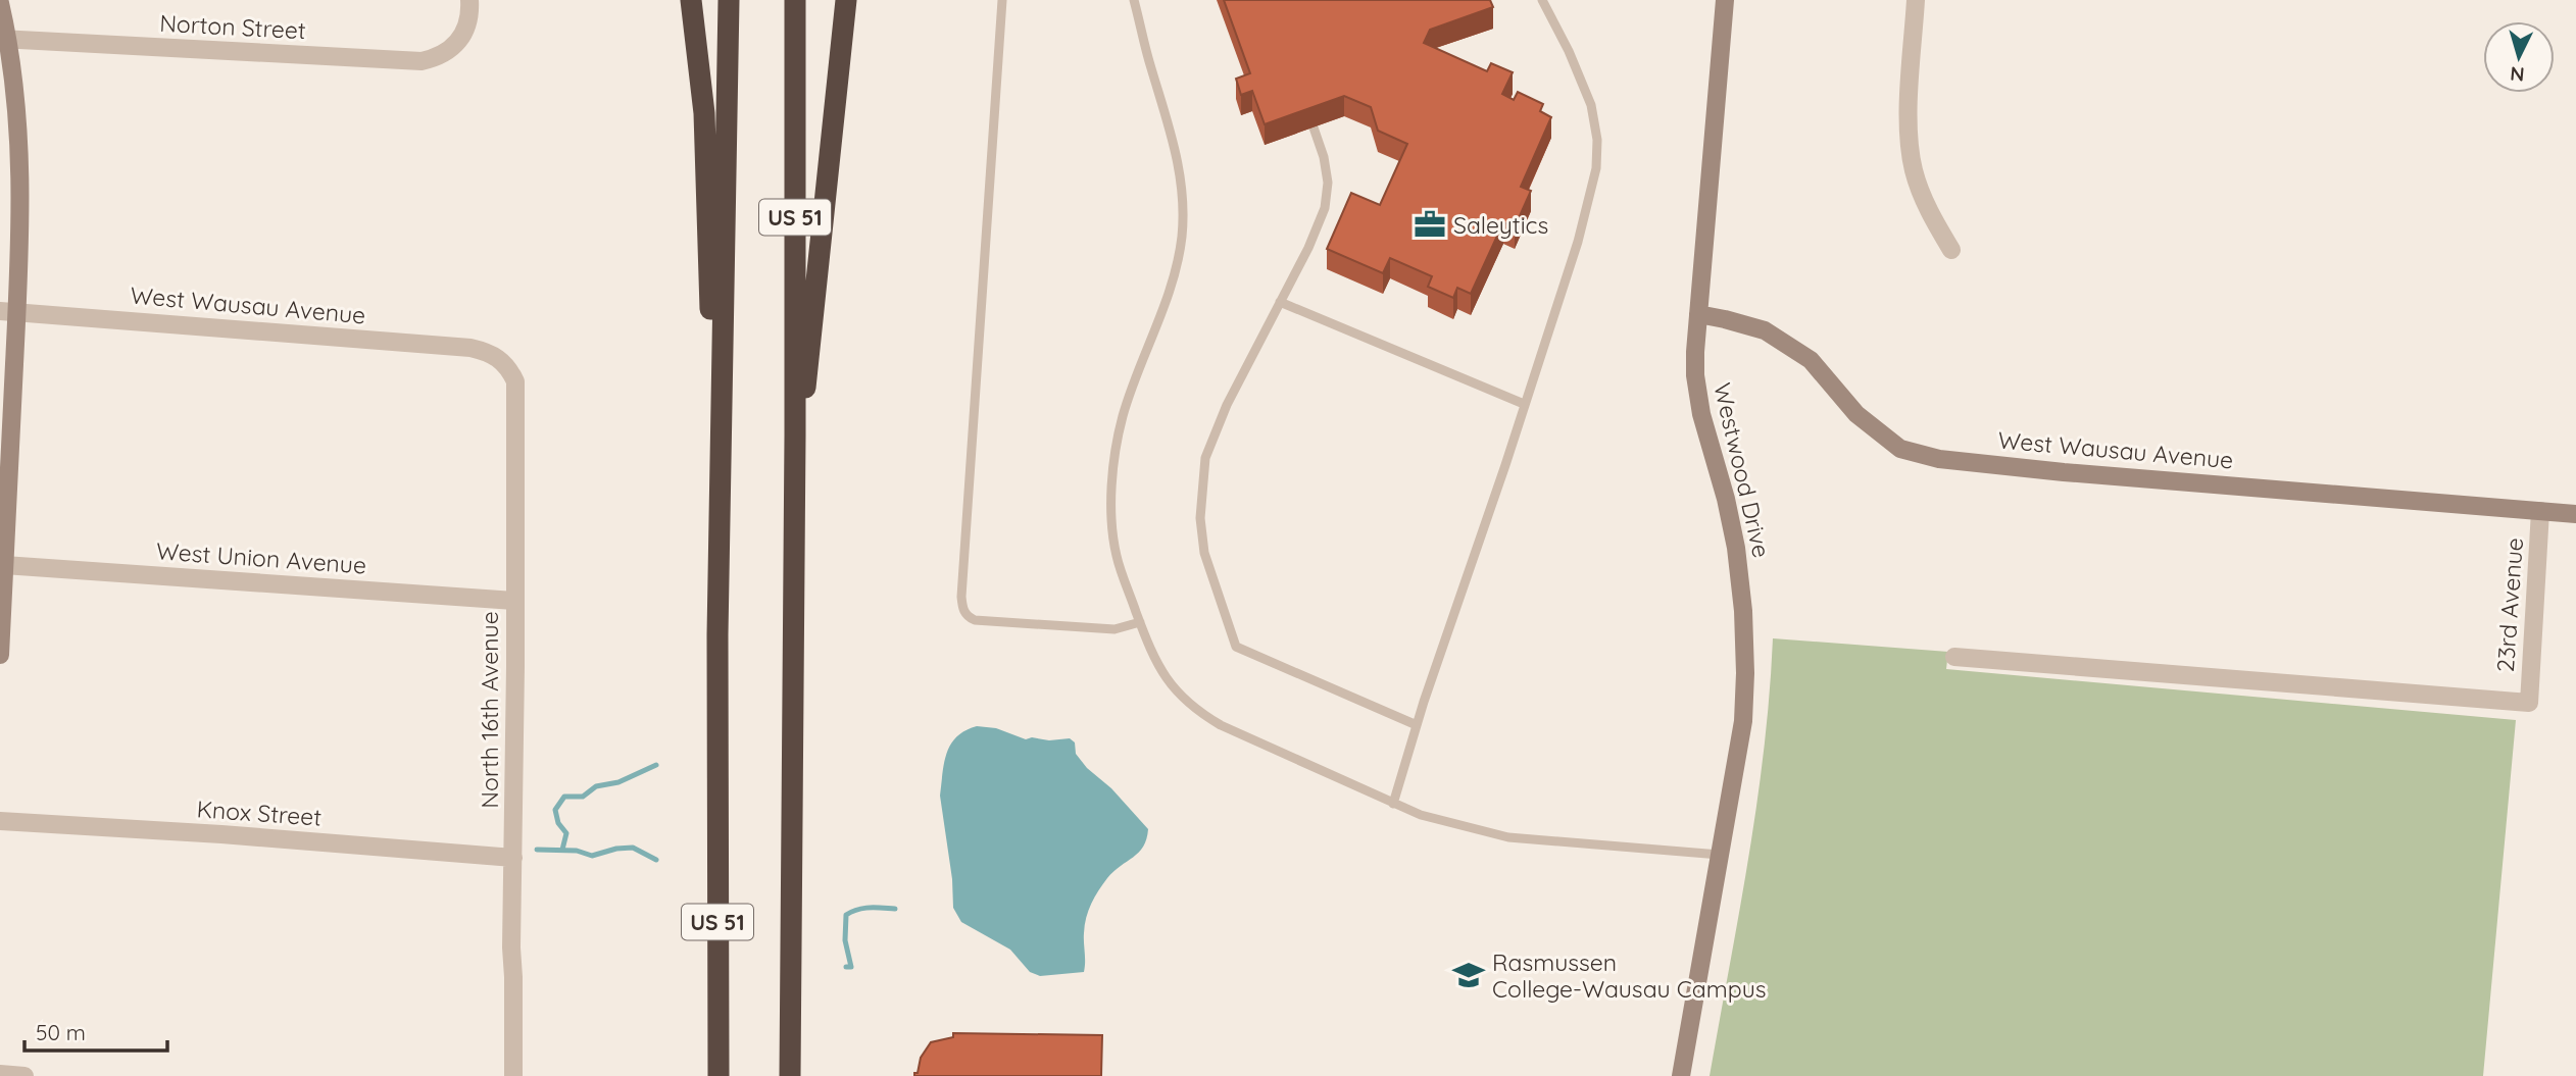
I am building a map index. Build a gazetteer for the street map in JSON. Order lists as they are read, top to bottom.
{
  "streets": {
    "highway": ["US 51"],
    "street": [
      "Norton Street",
      "West Wausau Avenue",
      "Westwood Drive",
      "West Union Avenue",
      "23rd Avenue",
      "North 16th Avenue",
      "Knox Street"
    ]
  },
  "crossings": [
    ["West Wausau Avenue", "Westwood Drive"],
    ["West Wausau Avenue", "23rd Avenue"],
    ["West Wausau Avenue", "North 16th Avenue"],
    ["West Union Avenue", "North 16th Avenue"],
    ["North 16th Avenue", "Knox Street"]
  ],
  "places": {
    "office": ["Saleytics"],
    "school or university": ["Rasmussen College-Wausau Campus"]
  },
  "scale_bar": "50 m",
  "north": "bottom"
}
